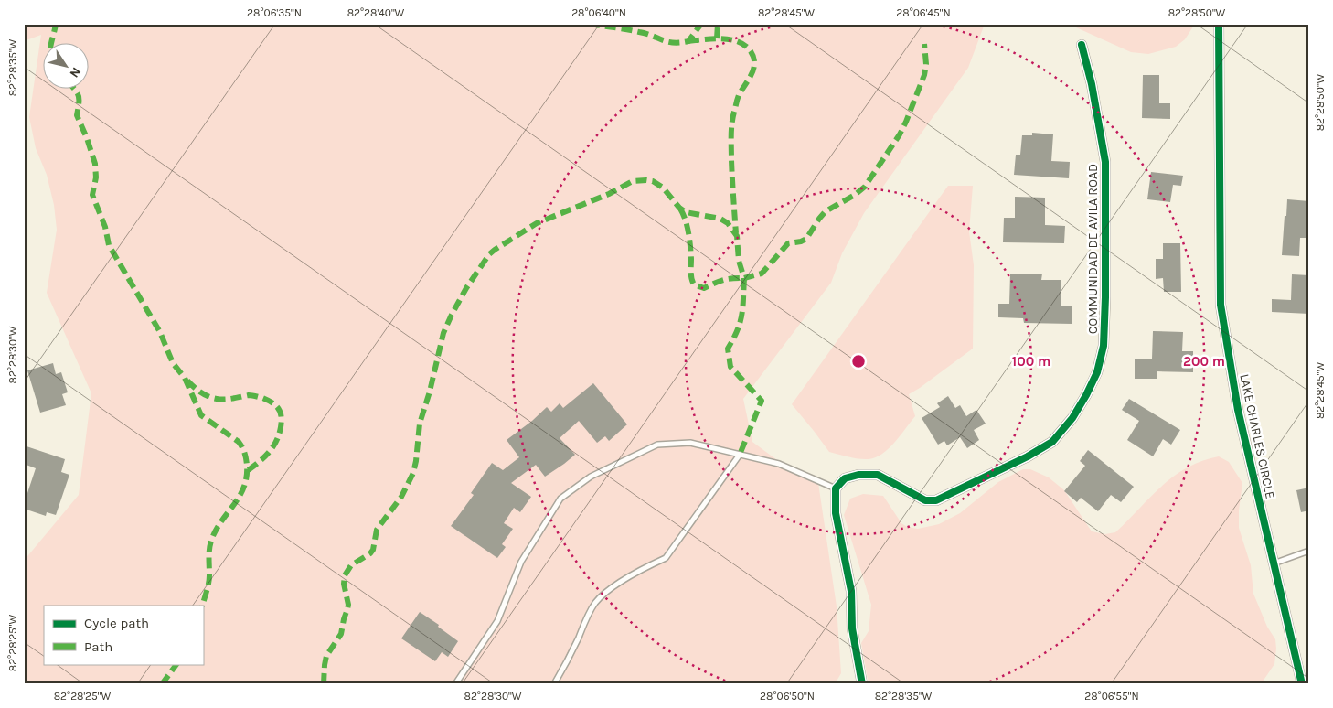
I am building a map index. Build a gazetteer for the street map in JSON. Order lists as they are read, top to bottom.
{
  "streets": {
    "street": ["COMMUNIDAD DE AVILA ROAD", "LAKE CHARLES CIRCLE"]
  },
  "legend": ["Cycle path", "Path"],
  "north": "bottom right",
  "coordinates": [
    "28°06'35\"N",
    "82°28'40\"W",
    "28°06'40\"N",
    "82°28'45\"W",
    "28°06'45\"N",
    "82°28'50\"W",
    "82°28'35\"W",
    "82°28'30\"W",
    "82°28'25\"W",
    "28°06'50\"N",
    "28°06'55\"N"
  ],
  "rings": ["100 m", "200 m"]
}
